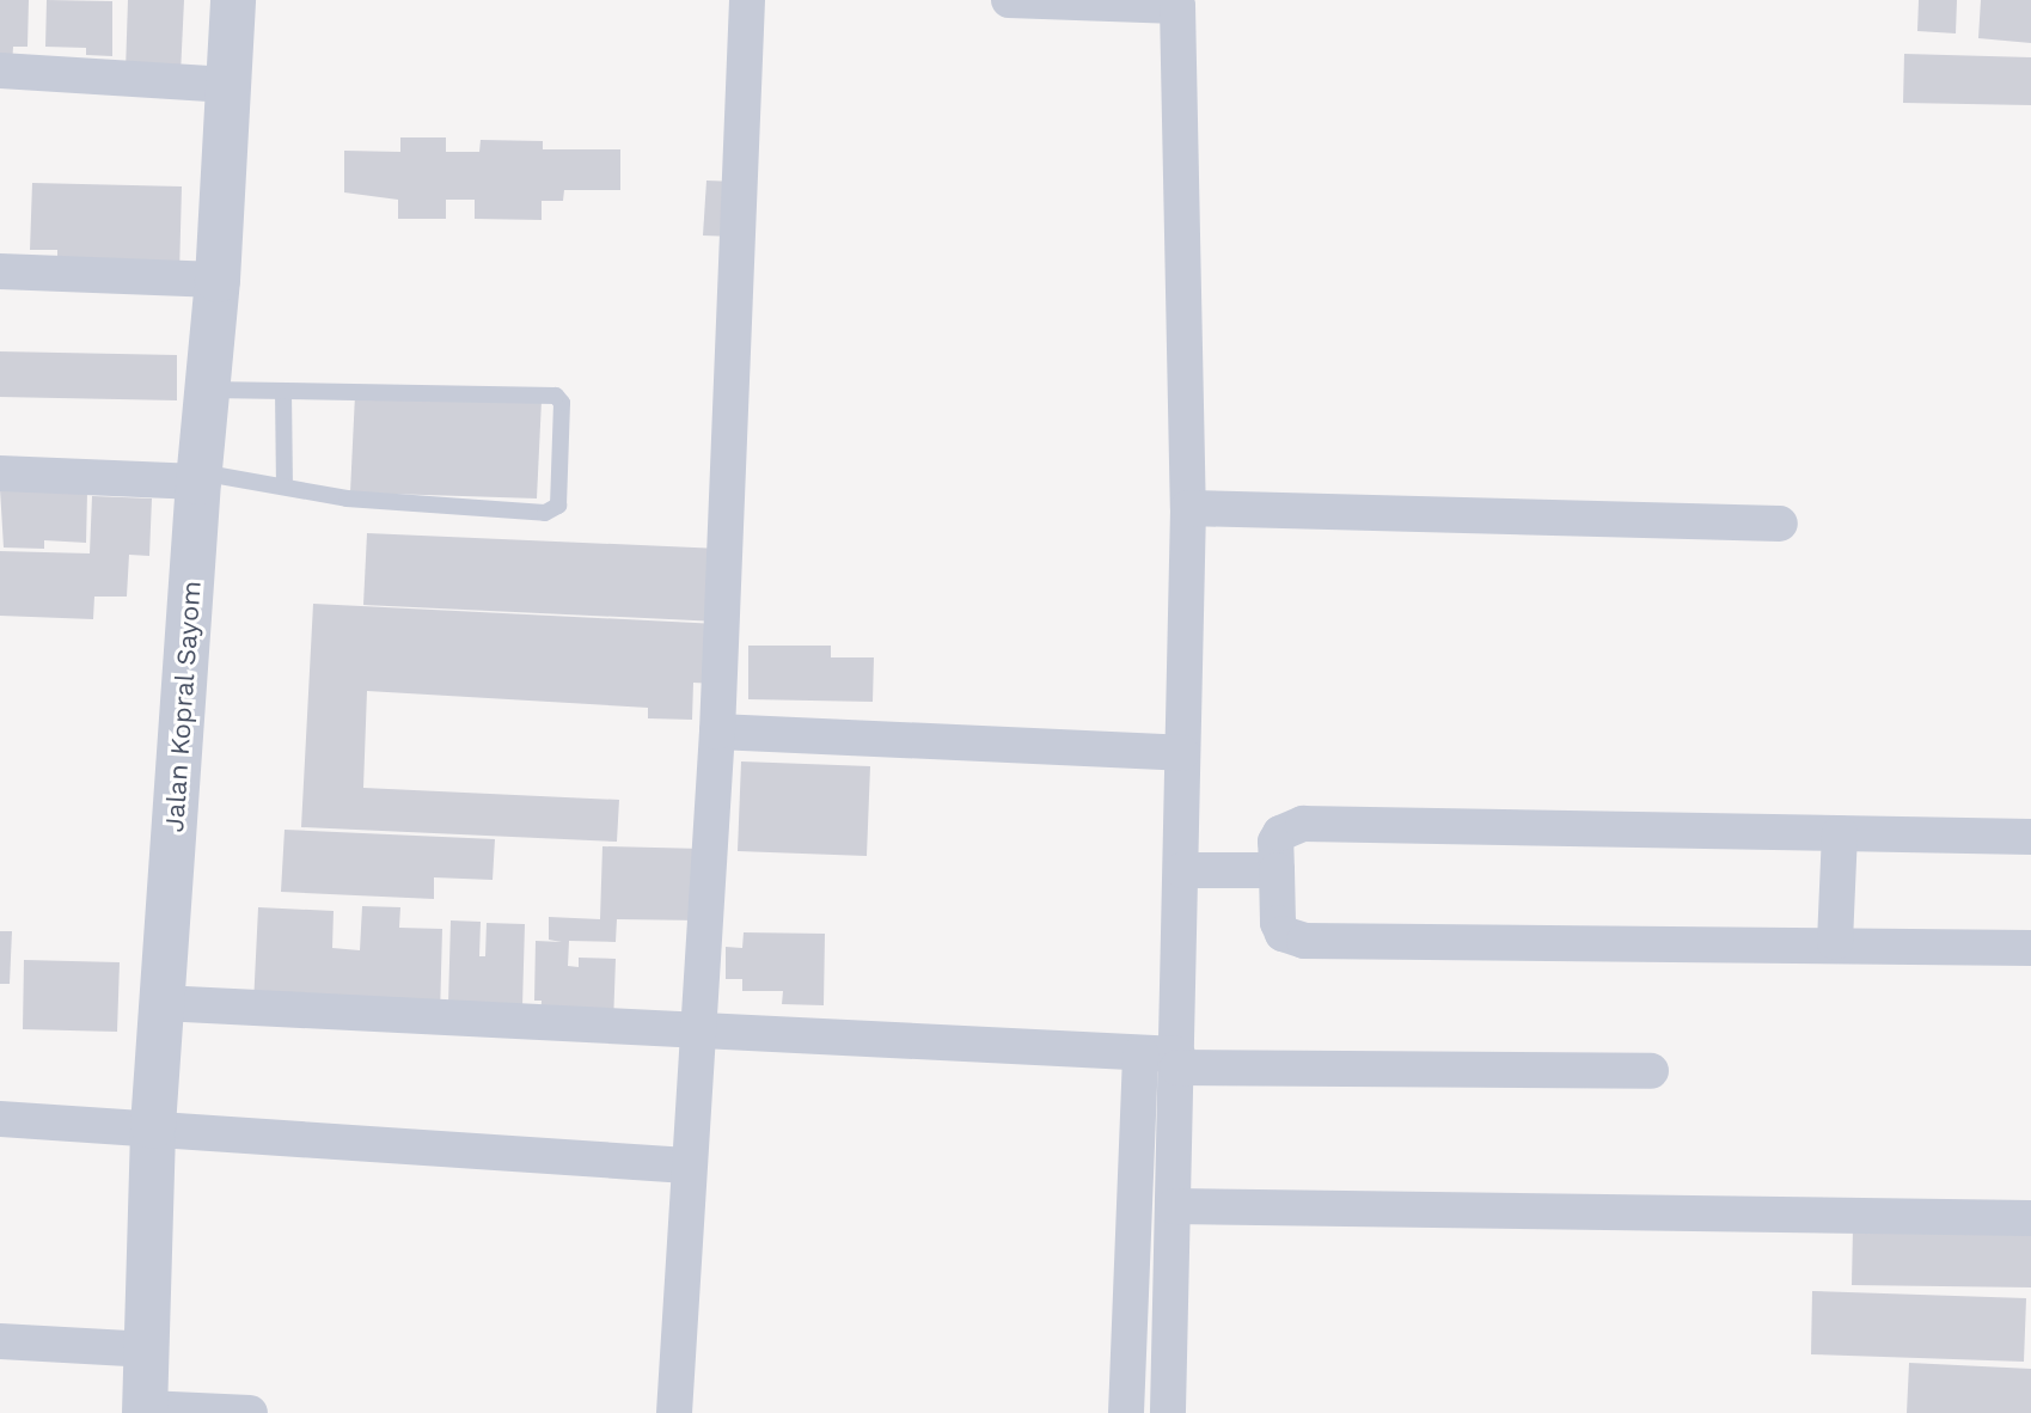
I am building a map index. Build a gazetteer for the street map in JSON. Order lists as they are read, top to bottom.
{
  "streets": {
    "street": ["Jalan Kopral Sayom"]
  }
}
